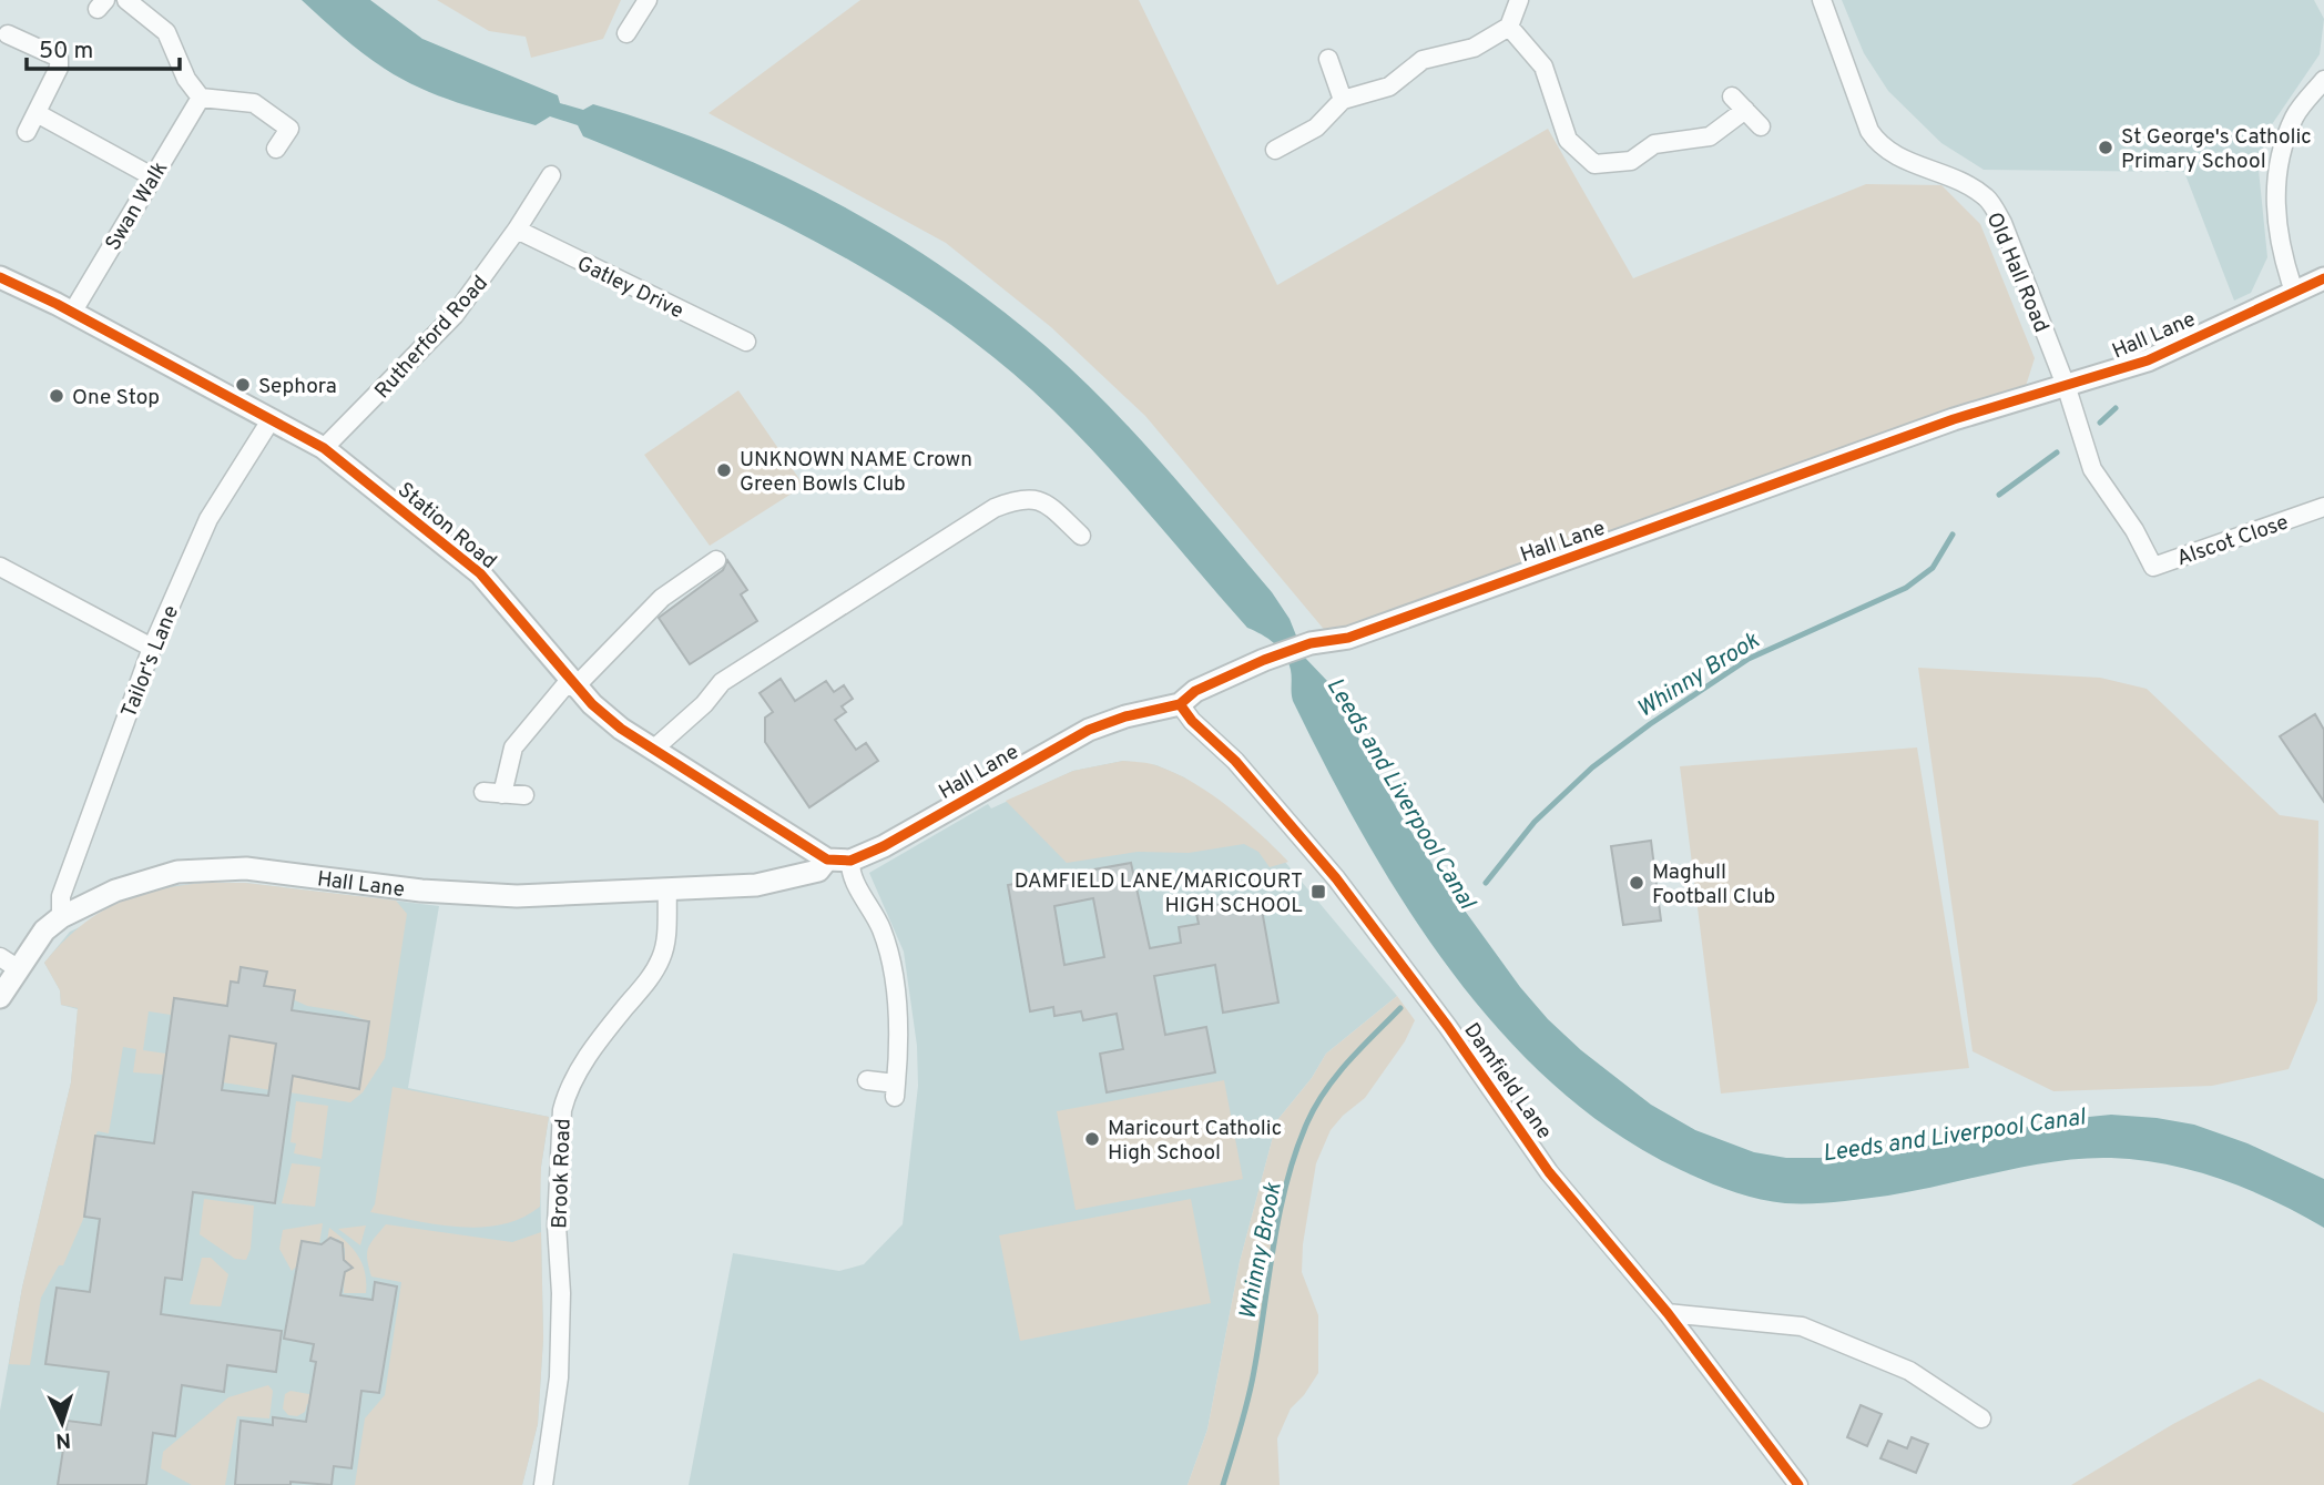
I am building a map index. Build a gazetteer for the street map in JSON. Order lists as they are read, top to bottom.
{
  "streets": {
    "street": [
      "Swan Walk",
      "Old Hall Road",
      "Gatley Drive",
      "Hall Lane",
      "Rutherford Road",
      "Station Road",
      "Alscot Close",
      "Tailor's Lane",
      "Damfield Lane",
      "Brook Road"
    ]
  },
  "crossings": [
    ["Swan Walk", "Station Road"],
    ["Old Hall Road", "Hall Lane"],
    ["Old Hall Road", "Alscot Close"],
    ["Gatley Drive", "Rutherford Road"],
    ["Hall Lane", "Station Road"],
    ["Hall Lane", "Alscot Close"],
    ["Hall Lane", "Tailor's Lane"],
    ["Hall Lane", "Damfield Lane"],
    ["Hall Lane", "Brook Road"],
    ["Rutherford Road", "Station Road"],
    ["Station Road", "Tailor's Lane"]
  ],
  "water": ["Whinny Brook", "Leeds and Liverpool Canal"],
  "places": {
    "other": [
      "St George's Catholic Primary School",
      "Sephora",
      "One Stop",
      "UNKNOWN NAME Crown Green Bowls Club",
      "Maghull Football Club",
      "Maricourt Catholic High School"
    ],
    "transit": ["DAMFIELD LANE/MARICOURT HIGH SCHOOL"]
  },
  "scale_bar": "50 m",
  "north": "bottom"
}
